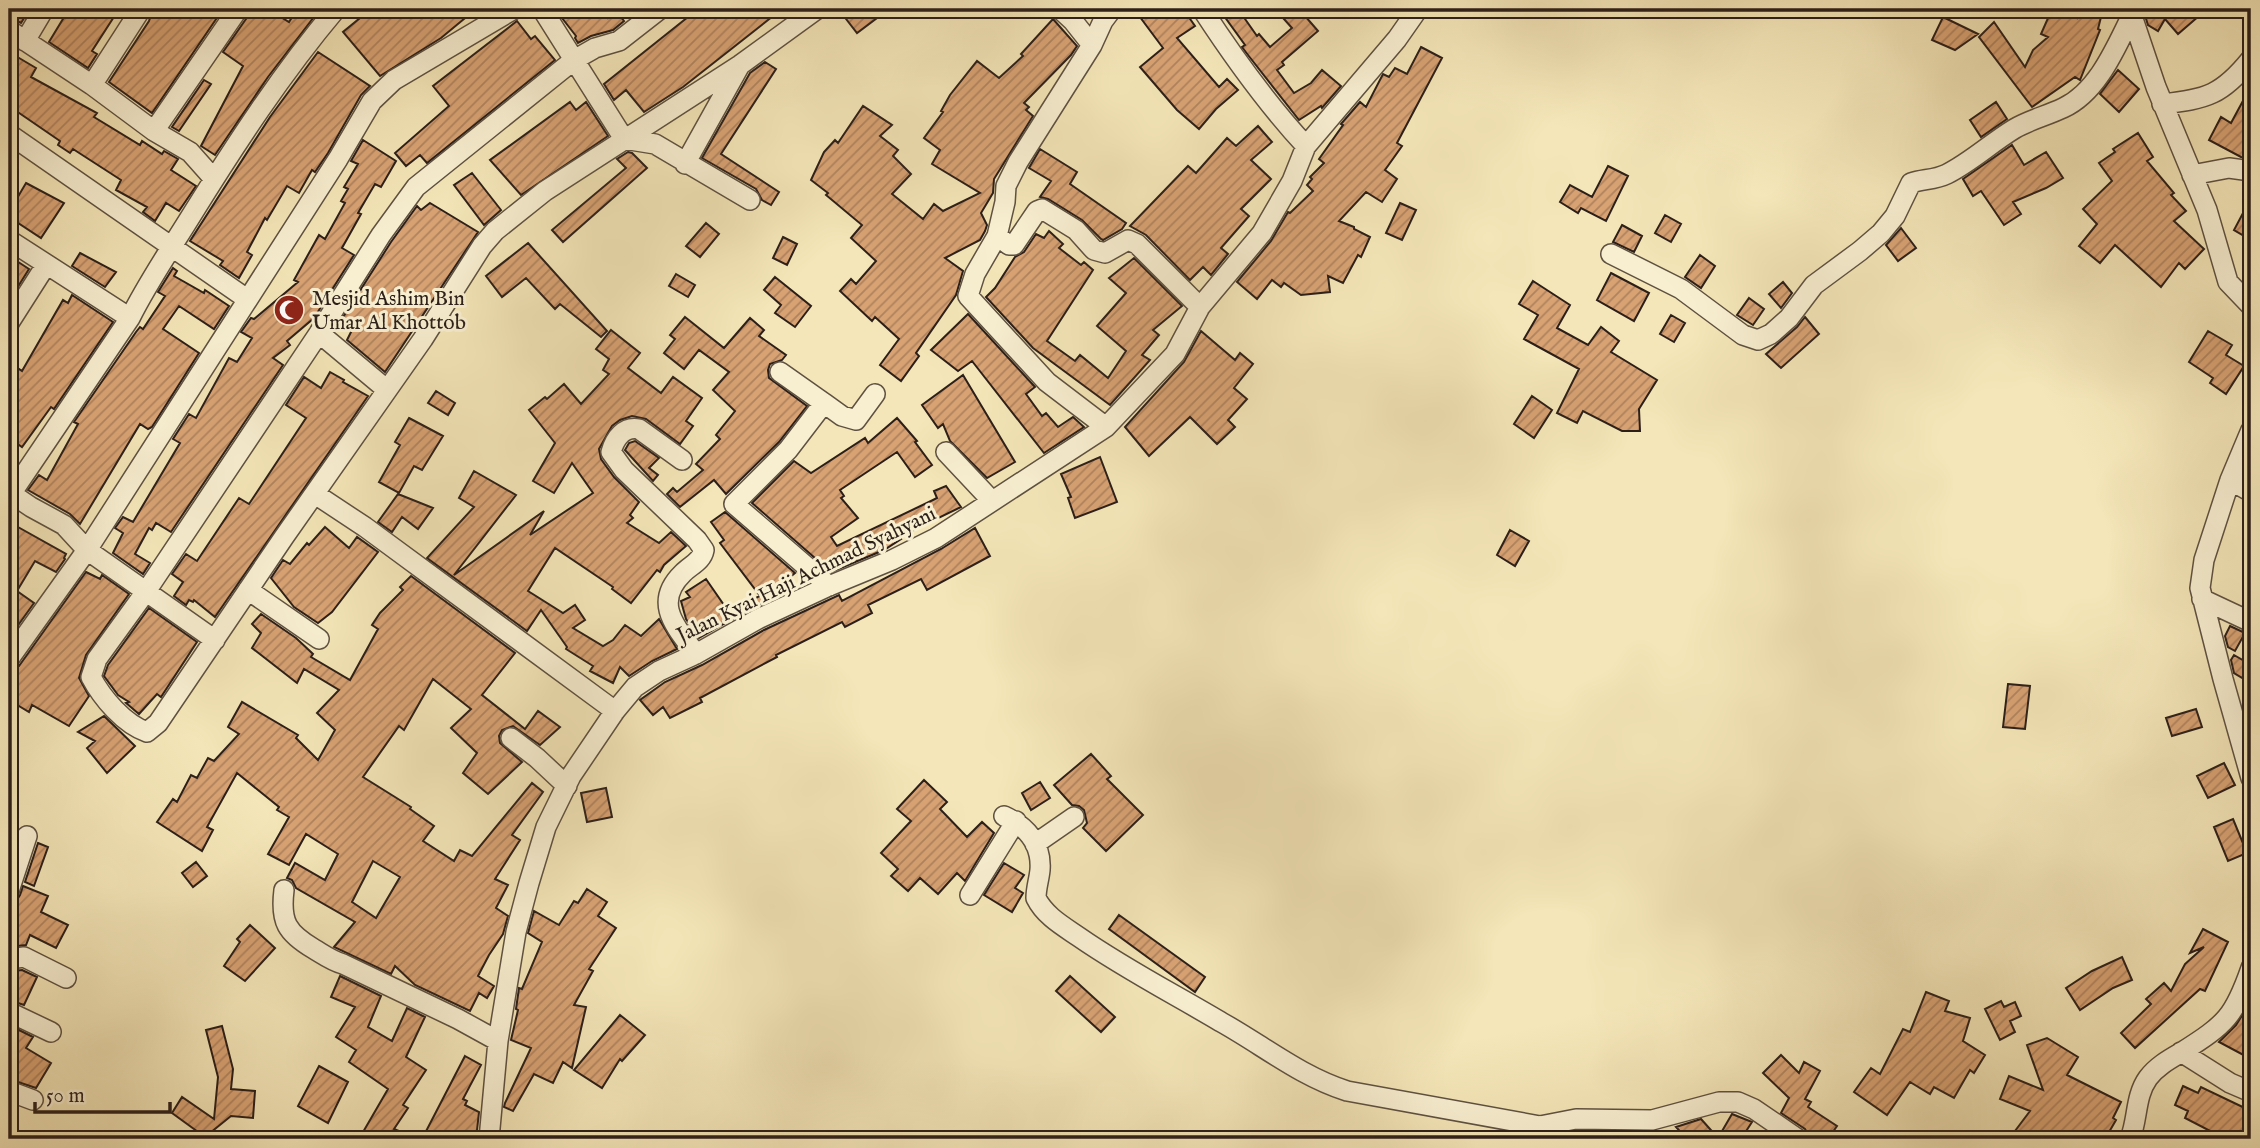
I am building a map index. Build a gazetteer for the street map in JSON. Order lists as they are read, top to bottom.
{
  "streets": {
    "street": ["Jalan Kyai Haji Achmad Syahyani"]
  },
  "places": {
    "mosque": ["Mesjid Ashim Bin Umar Al Khottob"]
  },
  "scale_bar": "50 m"
}
